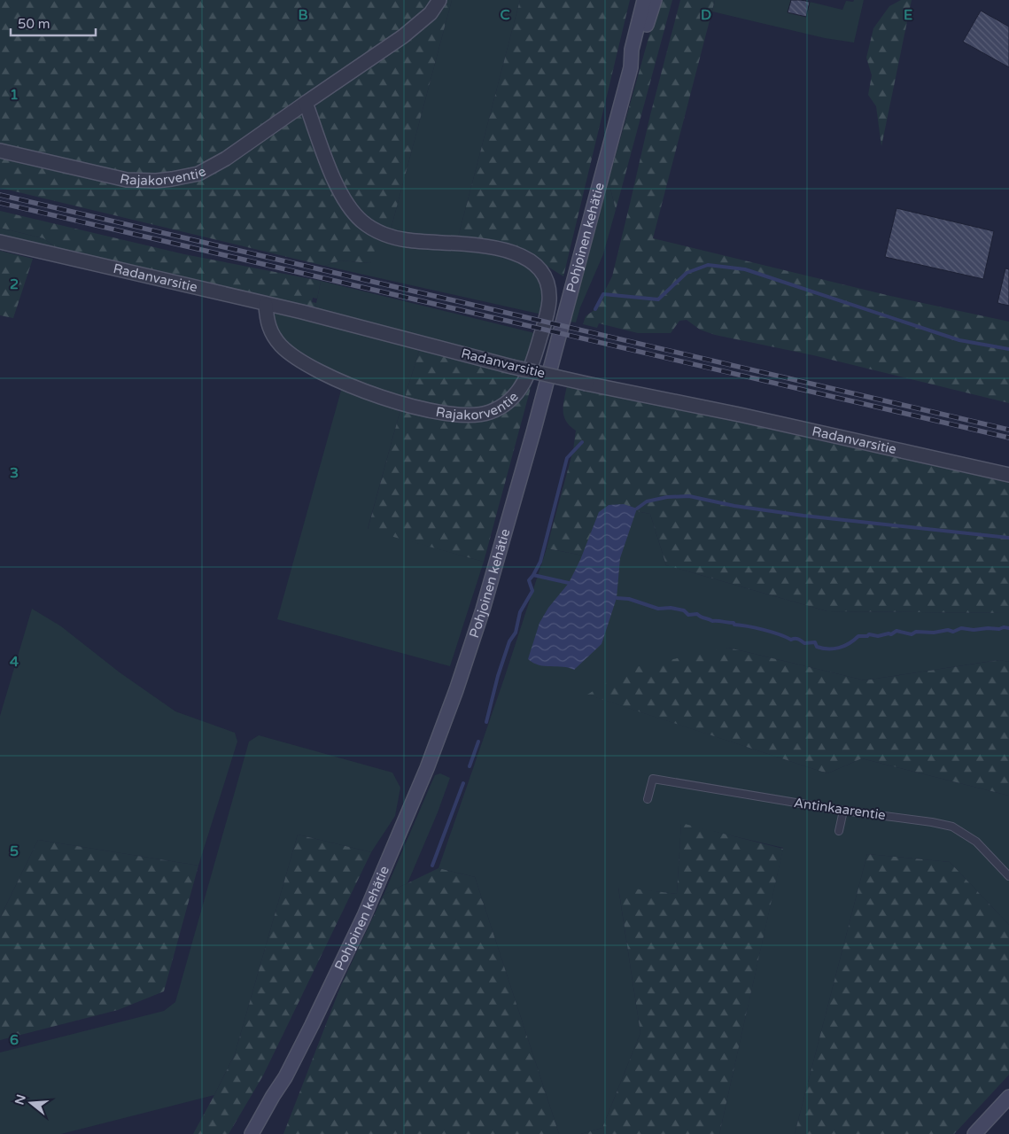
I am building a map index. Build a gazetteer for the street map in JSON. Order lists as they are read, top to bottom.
{
  "streets": {
    "main road": ["Pohjoinen kehätie"],
    "street": ["Rajakorventie", "Radanvarsitie"],
    "lane": ["Antinkaarentie"]
  },
  "crossings": [
    ["Rajakorventie", "Radanvarsitie"]
  ],
  "scale_bar": "50 m",
  "north": "left",
  "grid": {
    "columns": [
      "B",
      "C",
      "D",
      "E"
    ],
    "rows": [
      "1",
      "2",
      "3",
      "4",
      "5",
      "6"
    ]
  }
}
